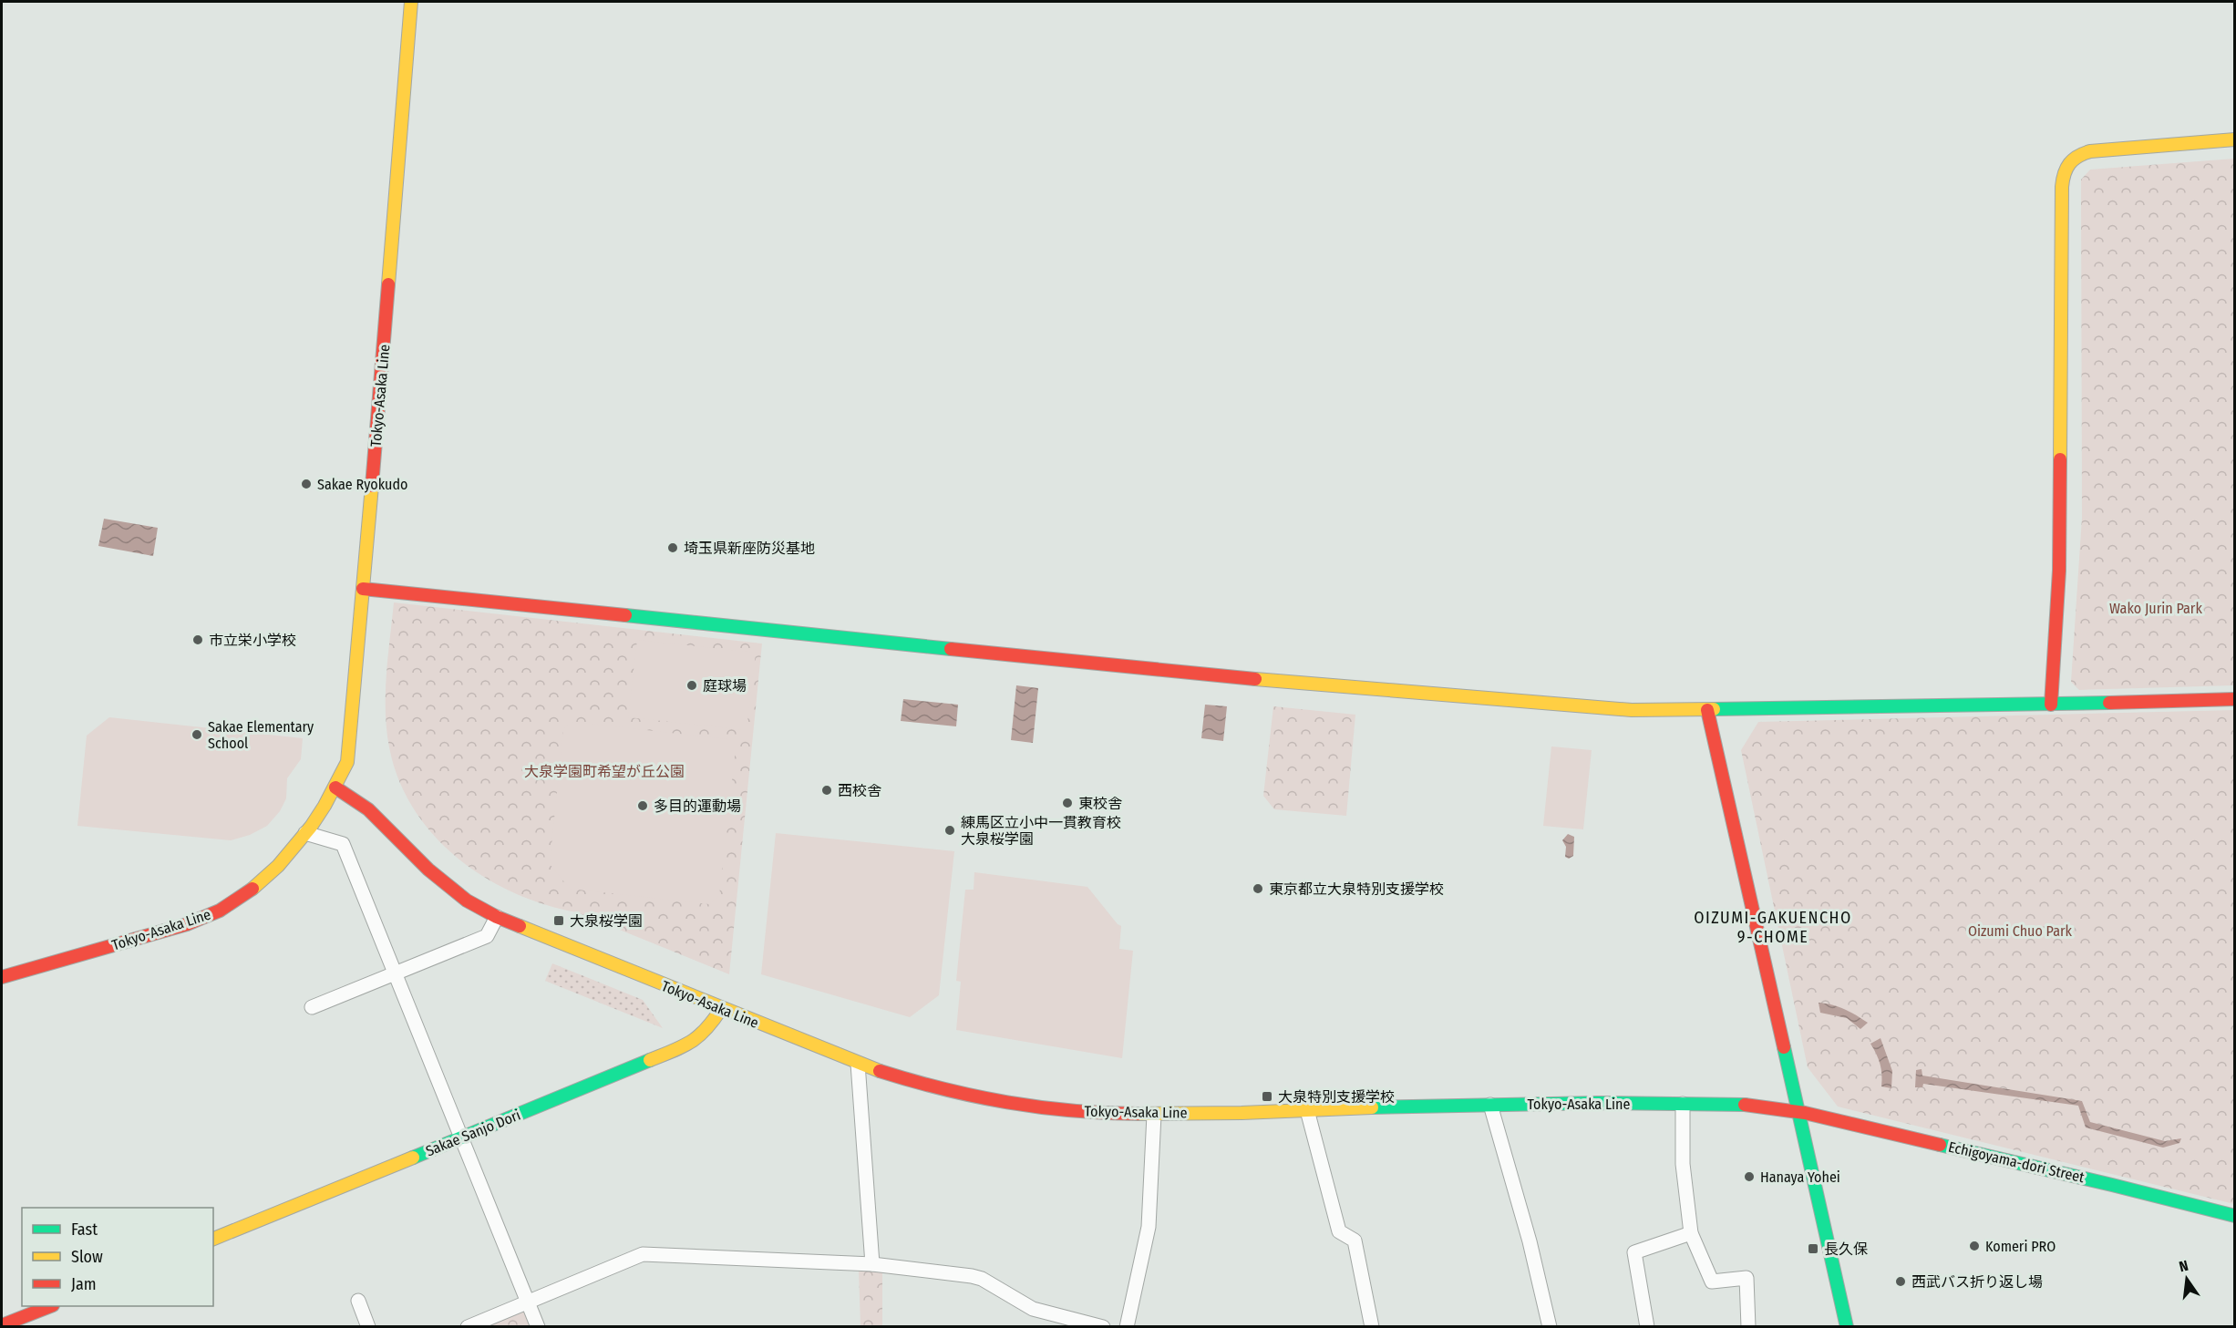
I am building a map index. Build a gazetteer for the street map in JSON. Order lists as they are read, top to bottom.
{
  "streets": {
    "street": ["Tokyo-Asaka Line", "Sakae Sanjo Dori", "Echigoyama-dori Street"]
  },
  "crossings": [
    ["Tokyo-Asaka Line", "Sakae Sanjo Dori"],
    ["Tokyo-Asaka Line", "Echigoyama-dori Street"]
  ],
  "districts": ["OIZUMI-GAKUENCHO 9-CHOME"],
  "parks": ["Wako Jurin Park", "大泉学園町希望が丘公園", "Oizumi Chuo Park"],
  "places": {
    "other": [
      "Sakae Ryokudo",
      "埼玉県新座防災基地",
      "市立栄小学校",
      "庭球場",
      "Sakae Elementary School",
      "西校舎",
      "東校舎",
      "多目的運動場",
      "練馬区立小中一貫教育校 大泉桜学園",
      "東京都立大泉特別支援学校",
      "Hanaya Yohei",
      "Komeri PRO",
      "西武バス折り返し場"
    ],
    "transit": ["大泉桜学園", "大泉特別支援学校", "長久保"]
  },
  "legend": ["Fast", "Slow", "Jam"],
  "north": "top"
}
